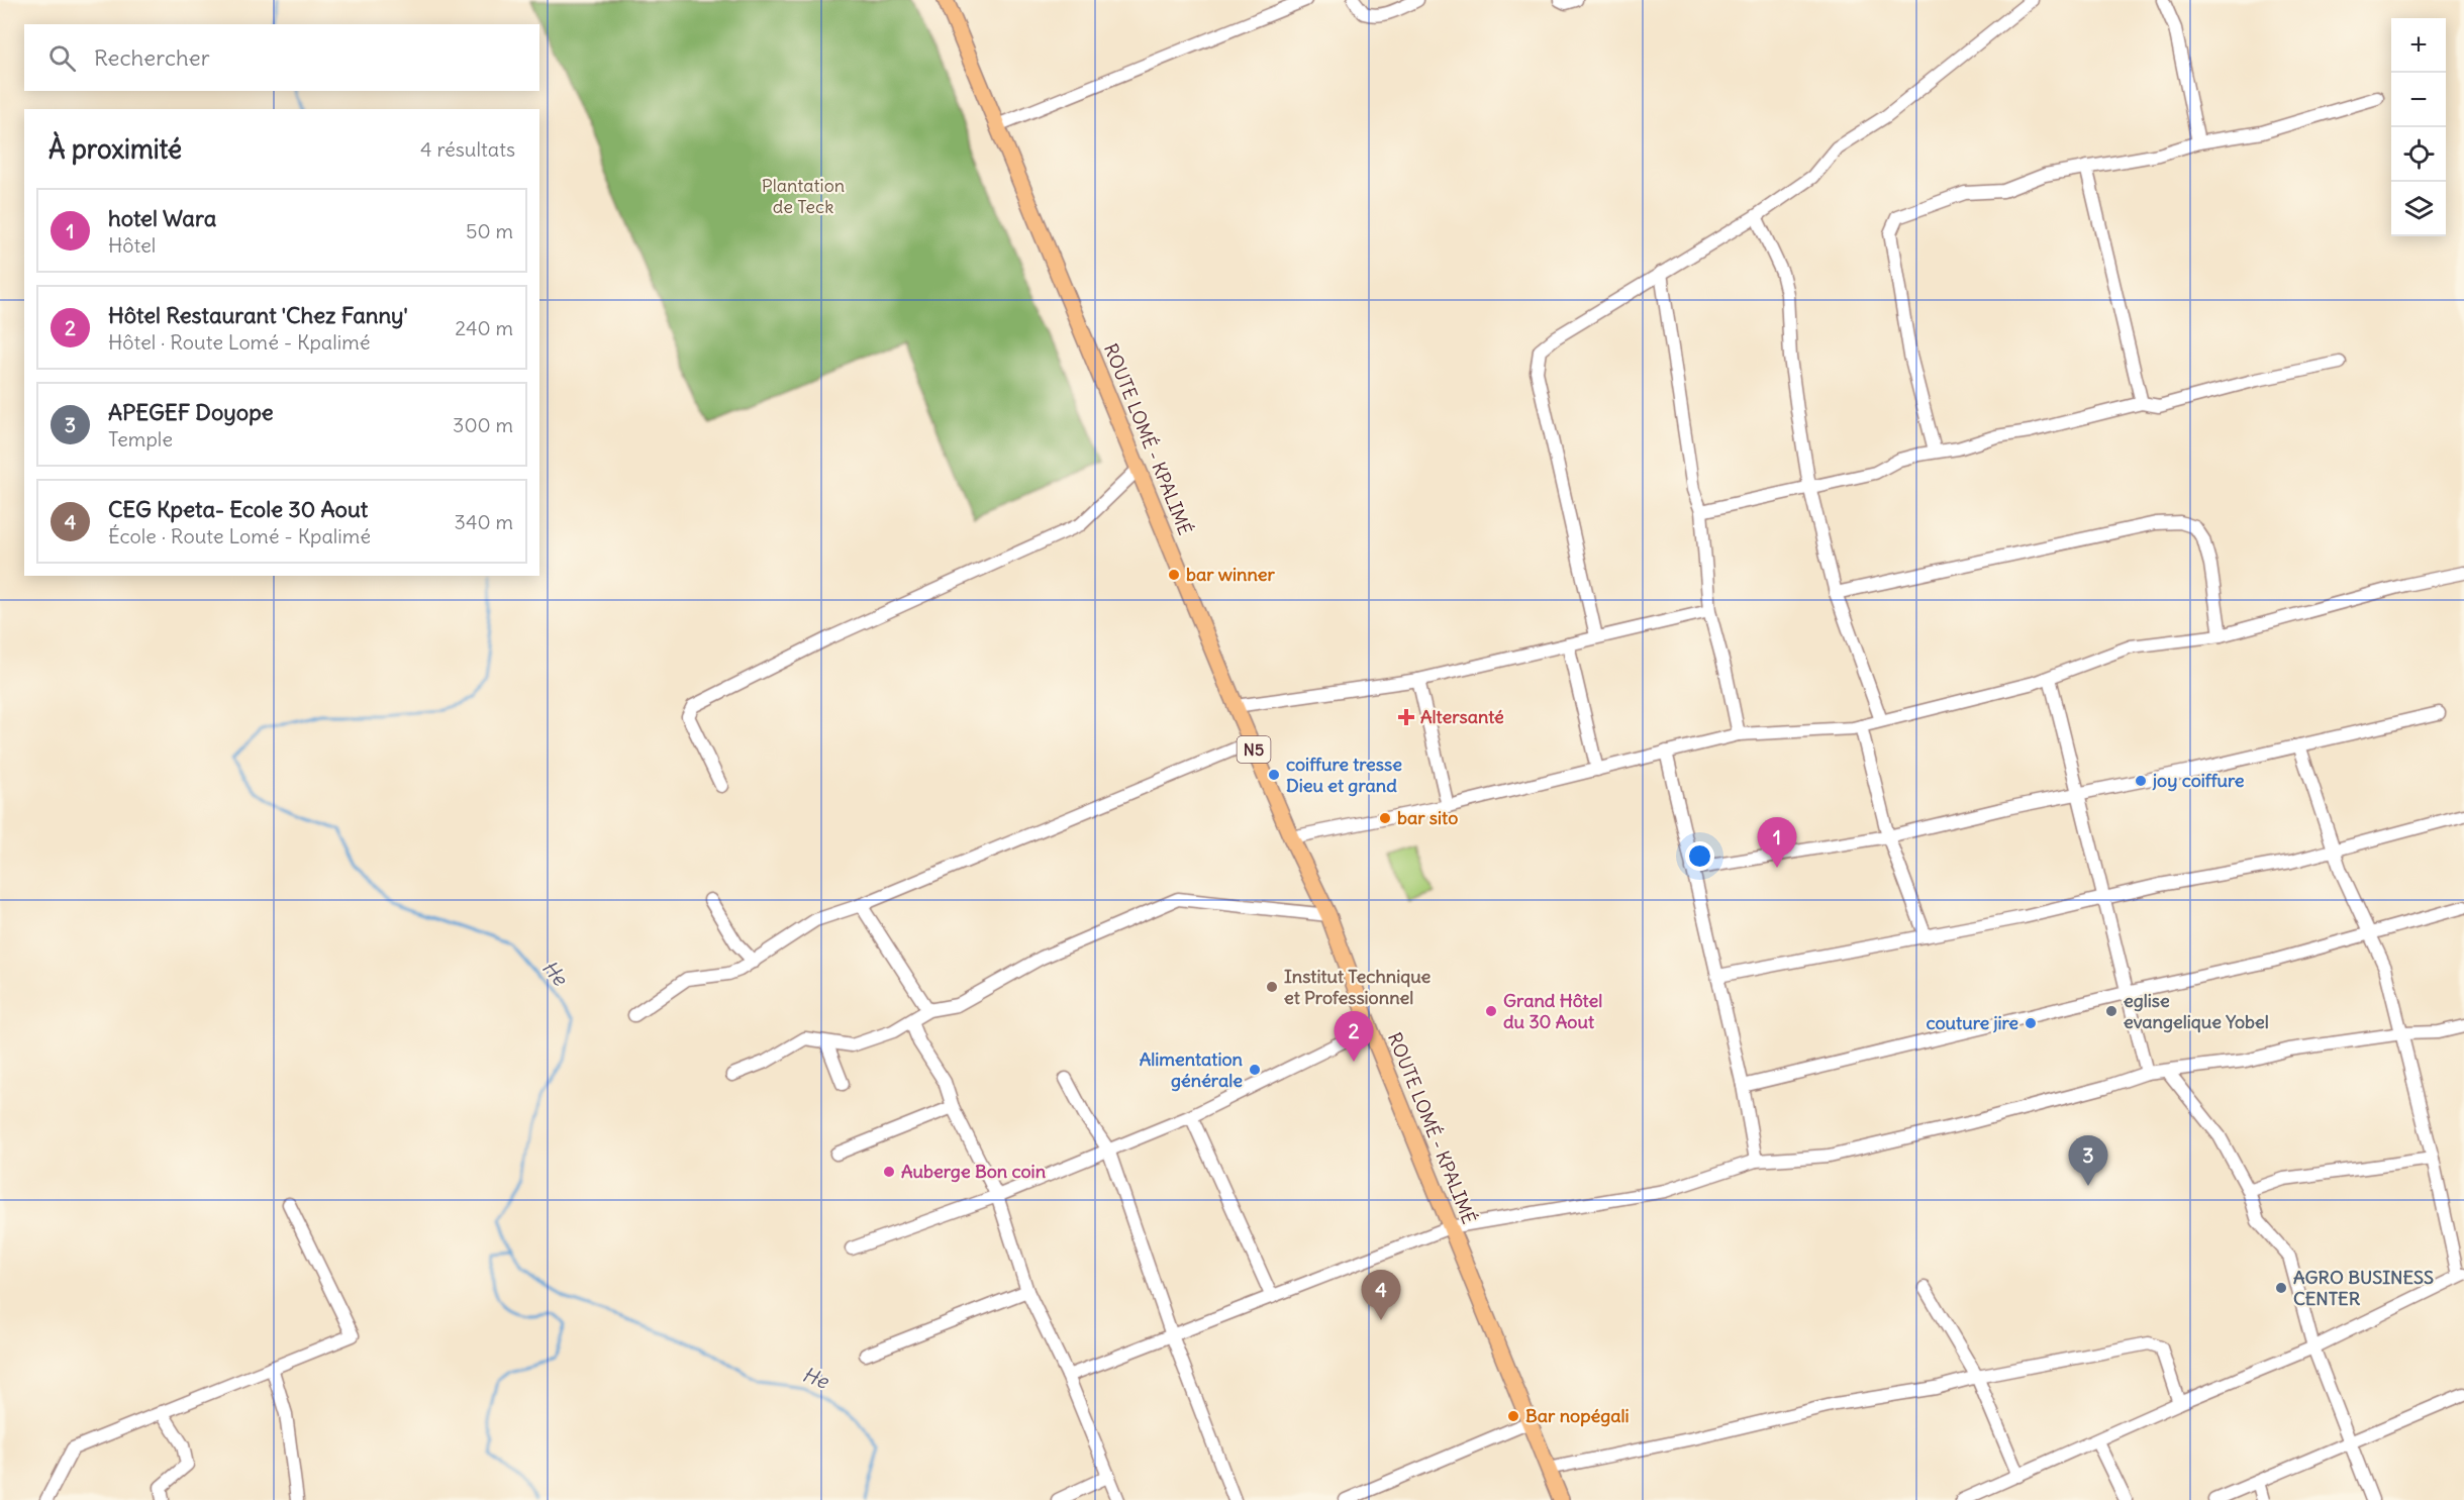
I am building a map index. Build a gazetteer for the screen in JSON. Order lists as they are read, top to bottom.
{
  "streets": {
    "main road": ["ROUTE LOMÉ - KPALIMÉ", "N5"]
  },
  "water": ["He"],
  "parks": ["Plantation de Teck"],
  "places": {
    "other": [
      "bar winner",
      "coiffure tresse Dieu et grand",
      "joy coiffure",
      "bar sito",
      "Institut Technique et Professionnel",
      "Grand Hôtel du 30 Aout",
      "eglise evangelique Yobel",
      "couture jire",
      "Alimentation générale",
      "Auberge Bon coin",
      "AGRO BUSINESS CENTER",
      "Bar nopégali"
    ],
    "health": ["Altersanté"]
  },
  "page": {
    "map_buttons": ["+", "−"],
    "search": "Rechercher",
    "heading": ["À proximité", "4 résultats"],
    "list": [
      {
        "mark": "1",
        "name": "hotel Wara",
        "note": "Hôtel",
        "value": "50 m"
      },
      {
        "mark": "2",
        "name": "Hôtel Restaurant 'Chez Fanny'",
        "note": "Hôtel · Route Lomé - Kpalimé",
        "value": "240 m"
      },
      {
        "mark": "3",
        "name": "APEGEF Doyope",
        "note": "Temple",
        "value": "300 m"
      },
      {
        "mark": "4",
        "name": "CEG Kpeta- Ecole 30 Aout",
        "note": "École · Route Lomé - Kpalimé",
        "value": "340 m"
      }
    ],
    "pins": [
      "1",
      "2",
      "3",
      "4"
    ]
  }
}
